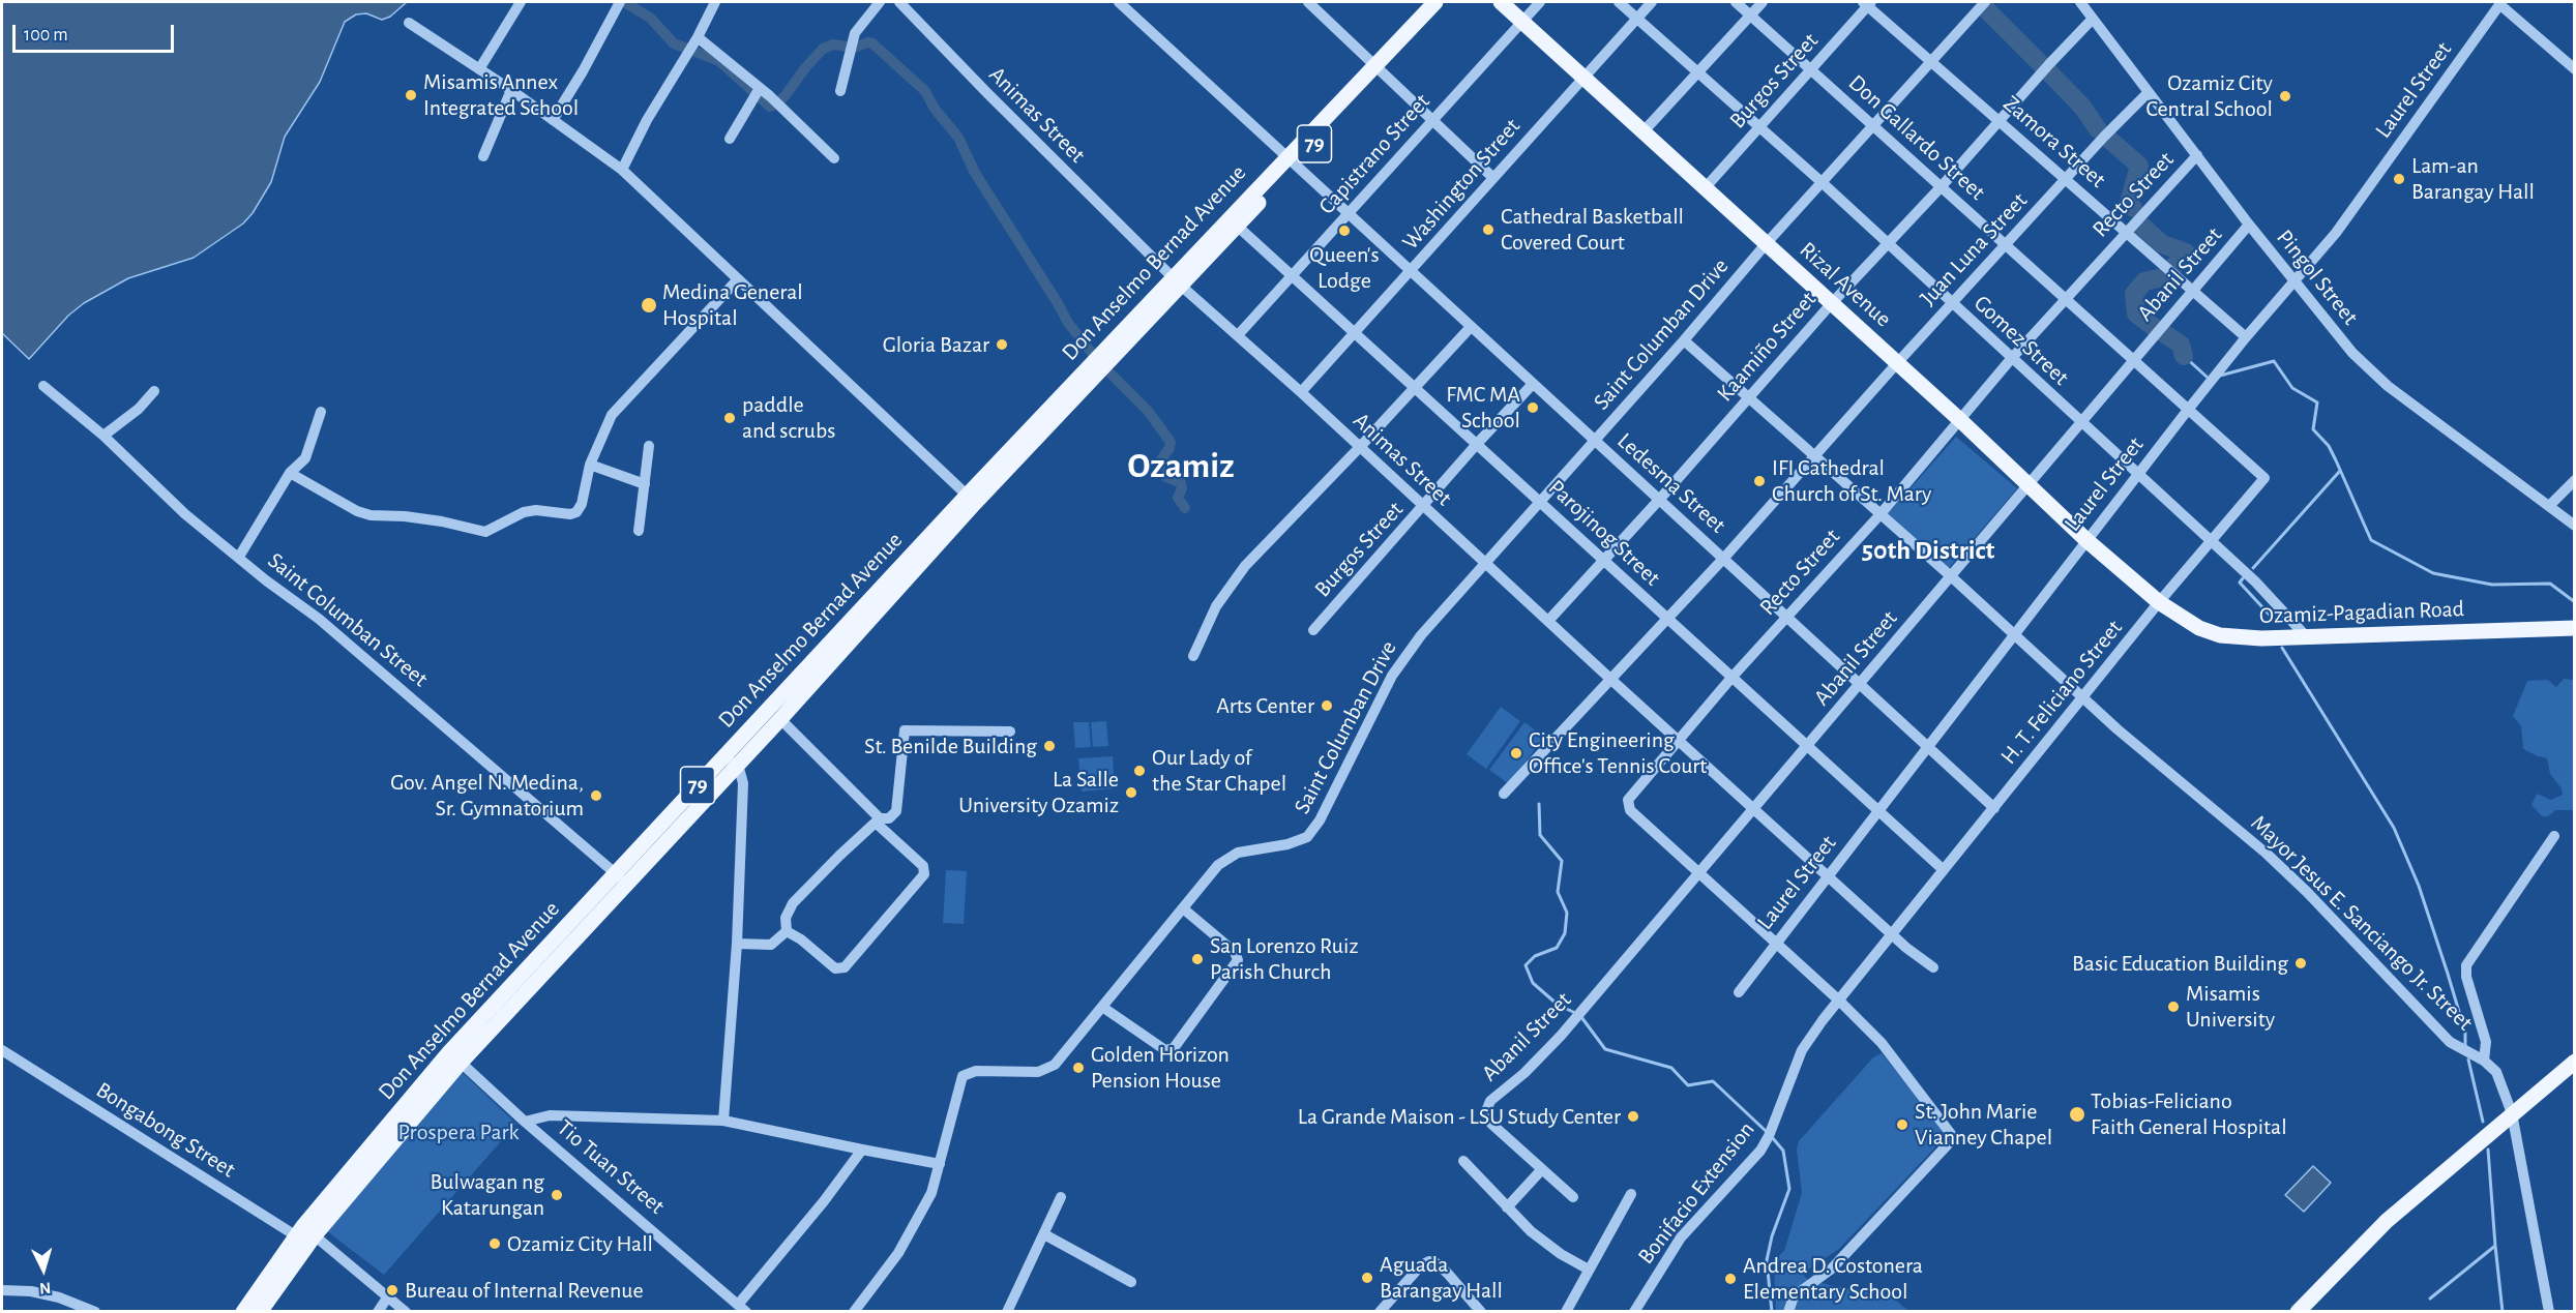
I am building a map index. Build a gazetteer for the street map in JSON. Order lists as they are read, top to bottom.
{
  "streets": {
    "main road": [
      "79",
      "Don Anselmo Bernad Avenue",
      "Rizal Avenue",
      "Ozamiz-Pagadian Road"
    ],
    "street": [
      "Burgos Street",
      "Laurel Street",
      "Animas Street",
      "Don Gallardo Street",
      "Zamora Street",
      "Capistrano Street",
      "Washington Street",
      "Recto Street",
      "Juan Luna Street",
      "Abanil Street",
      "Pingol Street",
      "Saint Columban Drive",
      "Gomez Street",
      "Kaamiño Street",
      "Ledesma Street",
      "Parojinog Street",
      "Saint Columban Street",
      "H. T. Feliciano Street",
      "Mayor Jesus E. Sanciango Jr. Street",
      "Bongabong Street",
      "Tio Tuan Street",
      "Bonifacio Extension"
    ]
  },
  "crossings": [
    ["Burgos Street", "Animas Street"],
    ["Burgos Street", "Don Gallardo Street"],
    ["Burgos Street", "Zamora Street"],
    ["Burgos Street", "Rizal Avenue"],
    ["Burgos Street", "Gomez Street"],
    ["Burgos Street", "Ledesma Street"],
    ["Burgos Street", "Parojinog Street"],
    ["Laurel Street", "Animas Street"],
    ["Laurel Street", "Don Gallardo Street"],
    ["Laurel Street", "Zamora Street"],
    ["Laurel Street", "Recto Street"],
    ["Laurel Street", "Pingol Street"],
    ["Laurel Street", "Rizal Avenue"],
    ["Laurel Street", "Gomez Street"],
    ["Laurel Street", "Ledesma Street"],
    ["Laurel Street", "Parojinog Street"],
    ["Laurel Street", "Mayor Jesus E. Sanciango Jr. Street"],
    ["Animas Street", "Capistrano Street"],
    ["Animas Street", "Washington Street"],
    ["Animas Street", "Recto Street"],
    ["Animas Street", "Juan Luna Street"],
    ["Animas Street", "Don Anselmo Bernad Avenue"],
    ["Animas Street", "Abanil Street"],
    ["Animas Street", "Saint Columban Drive"],
    ["Animas Street", "Kaamiño Street"],
    ["Animas Street", "H. T. Feliciano Street"],
    ["Animas Street", "Bonifacio Extension"],
    ["Don Gallardo Street", "Recto Street"],
    ["Don Gallardo Street", "Juan Luna Street"],
    ["Don Gallardo Street", "Abanil Street"],
    ["Don Gallardo Street", "Saint Columban Drive"],
    ["Don Gallardo Street", "Kaamiño Street"],
    ["Don Gallardo Street", "H. T. Feliciano Street"],
    ["Zamora Street", "Recto Street"],
    ["Zamora Street", "Juan Luna Street"],
    ["Zamora Street", "Abanil Street"],
    ["Zamora Street", "Saint Columban Drive"],
    ["Zamora Street", "Kaamiño Street"],
    ["Capistrano Street", "Rizal Avenue"],
    ["Capistrano Street", "Ledesma Street"],
    ["Capistrano Street", "Parojinog Street"],
    ["Washington Street", "Rizal Avenue"],
    ["Washington Street", "Gomez Street"],
    ["Washington Street", "Ledesma Street"],
    ["Washington Street", "Parojinog Street"],
    ["Recto Street", "Abanil Street"],
    ["Recto Street", "Pingol Street"],
    ["Recto Street", "Rizal Avenue"],
    ["Recto Street", "Gomez Street"],
    ["Recto Street", "Ledesma Street"],
    ["Recto Street", "Parojinog Street"],
    ["Recto Street", "Mayor Jesus E. Sanciango Jr. Street"],
    ["Recto Street", "Bonifacio Extension"],
    ["Juan Luna Street", "Pingol Street"],
    ["Juan Luna Street", "Rizal Avenue"],
    ["Juan Luna Street", "Gomez Street"],
    ["Juan Luna Street", "Ledesma Street"],
    ["Juan Luna Street", "Parojinog Street"],
    ["Juan Luna Street", "Mayor Jesus E. Sanciango Jr. Street"],
    ["Don Anselmo Bernad Avenue", "Ledesma Street"],
    ["Don Anselmo Bernad Avenue", "Parojinog Street"],
    ["Don Anselmo Bernad Avenue", "Saint Columban Street"],
    ["Don Anselmo Bernad Avenue", "Bongabong Street"],
    ["Don Anselmo Bernad Avenue", "Tio Tuan Street"],
    ["Abanil Street", "Pingol Street"],
    ["Abanil Street", "Rizal Avenue"],
    ["Abanil Street", "Gomez Street"],
    ["Abanil Street", "Ledesma Street"],
    ["Abanil Street", "Parojinog Street"],
    ["Abanil Street", "Mayor Jesus E. Sanciango Jr. Street"],
    ["Pingol Street", "Kaamiño Street"],
    ["Rizal Avenue", "Saint Columban Drive"],
    ["Rizal Avenue", "Kaamiño Street"],
    ["Rizal Avenue", "Ozamiz-Pagadian Road"],
    ["Rizal Avenue", "H. T. Feliciano Street"],
    ["Saint Columban Drive", "Gomez Street"],
    ["Saint Columban Drive", "Ledesma Street"],
    ["Saint Columban Drive", "Parojinog Street"],
    ["Saint Columban Drive", "Mayor Jesus E. Sanciango Jr. Street"],
    ["Gomez Street", "Kaamiño Street"],
    ["Gomez Street", "Ozamiz-Pagadian Road"],
    ["Gomez Street", "H. T. Feliciano Street"],
    ["Kaamiño Street", "Ledesma Street"],
    ["Kaamiño Street", "Parojinog Street"],
    ["Kaamiño Street", "Mayor Jesus E. Sanciango Jr. Street"],
    ["Ledesma Street", "H. T. Feliciano Street"],
    ["Parojinog Street", "H. T. Feliciano Street"],
    ["Ozamiz-Pagadian Road", "H. T. Feliciano Street"],
    ["H. T. Feliciano Street", "Mayor Jesus E. Sanciango Jr. Street"],
    ["H. T. Feliciano Street", "Bonifacio Extension"]
  ],
  "districts": ["Ozamiz", "50th District"],
  "parks": ["Prospera Park"],
  "places": [
    "Misamis Annex Integrated School",
    "Ozamiz City Central School",
    "Lam-an Barangay Hall",
    "Cathedral Basketball Covered Court",
    "Queen's Lodge",
    "Medina General Hospital",
    "Gloria Bazar",
    "FMC MA School",
    "paddle and scrubs",
    "IFI Cathedral Church of St. Mary",
    "Arts Center",
    "St. Benilde Building",
    "City Engineering Office's Tennis Court",
    "Our Lady of the Star Chapel",
    "La Salle University Ozamiz",
    "Gov. Angel N. Medina, Sr. Gymnatorium",
    "San Lorenzo Ruiz Parish Church",
    "Basic Education Building",
    "Misamis University",
    "Golden Horizon Pension House",
    "Tobias-Feliciano Faith General Hospital",
    "La Grande Maison - LSU Study Center",
    "St. John Marie Vianney Chapel",
    "Bulwagan ng Katarungan",
    "Ozamiz City Hall",
    "Aguada Barangay Hall",
    "Andrea D. Costonera Elementary School",
    "Bureau of Internal Revenue"
  ],
  "scale_bar": "100 m",
  "north": "bottom"
}
